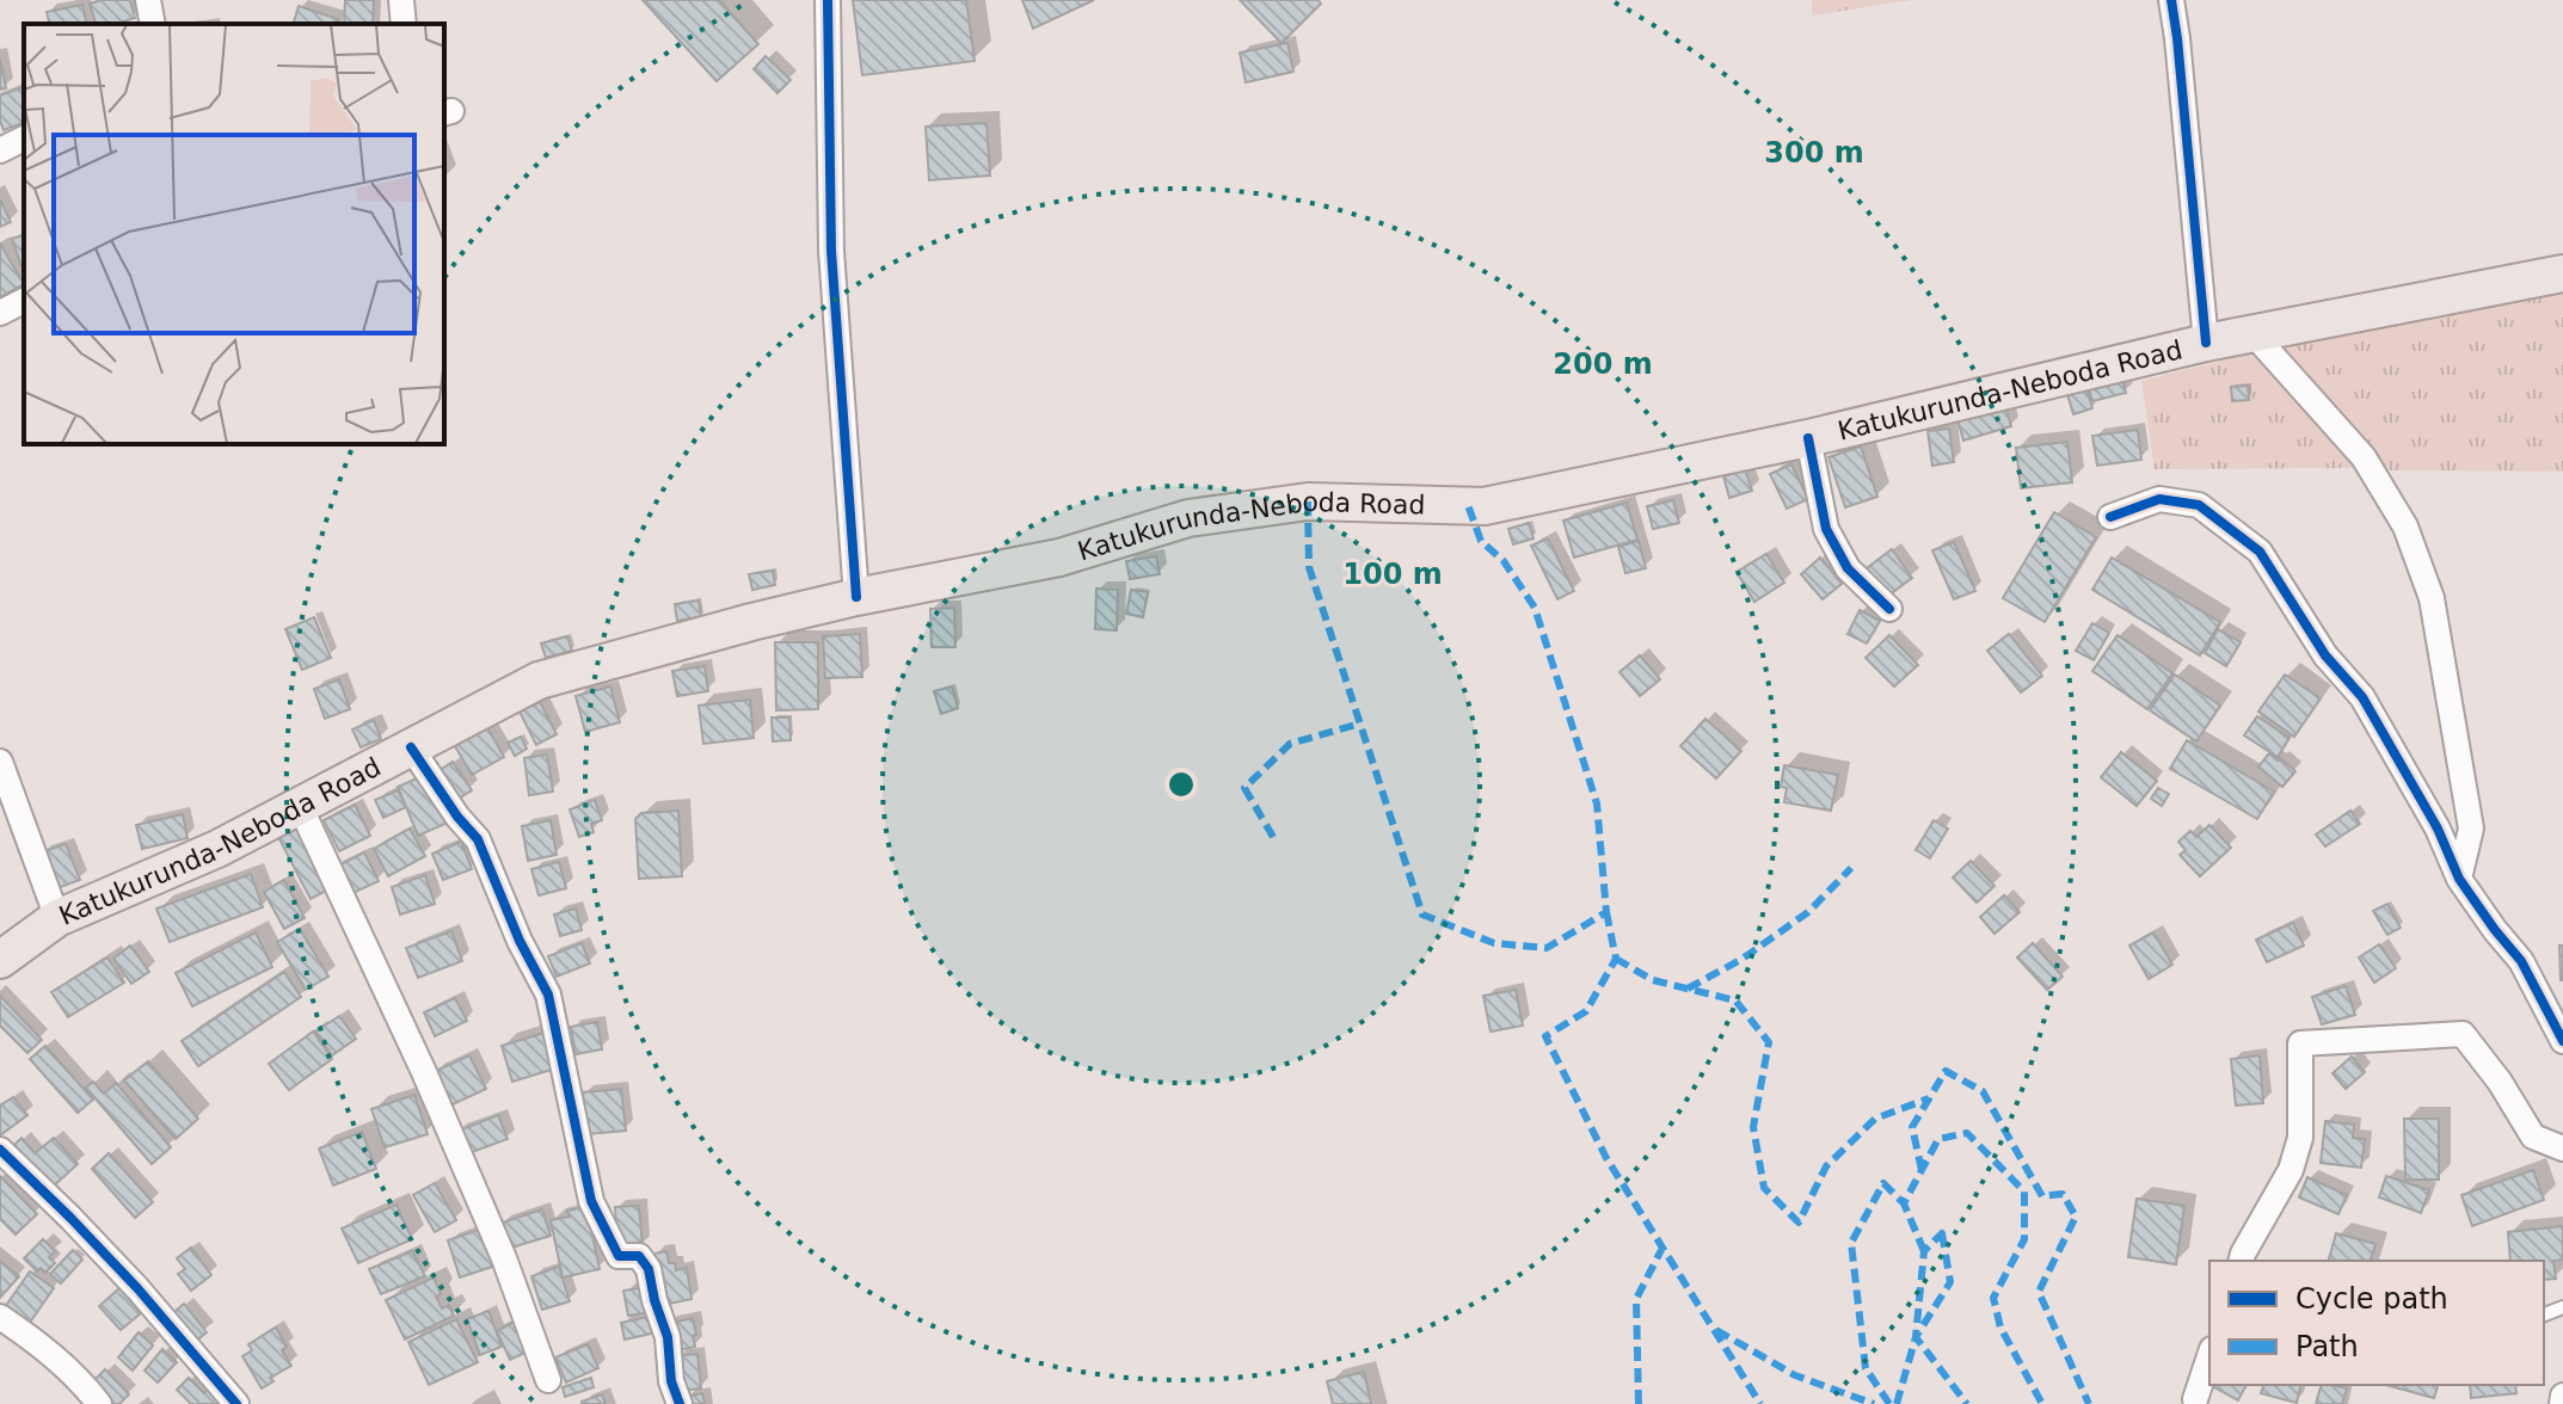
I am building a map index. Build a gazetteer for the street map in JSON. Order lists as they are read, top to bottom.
{
  "streets": {
    "main road": ["Katukurunda-Neboda Road"]
  },
  "legend": ["Cycle path", "Path"],
  "rings": ["300 m", "200 m", "100 m"]
}
